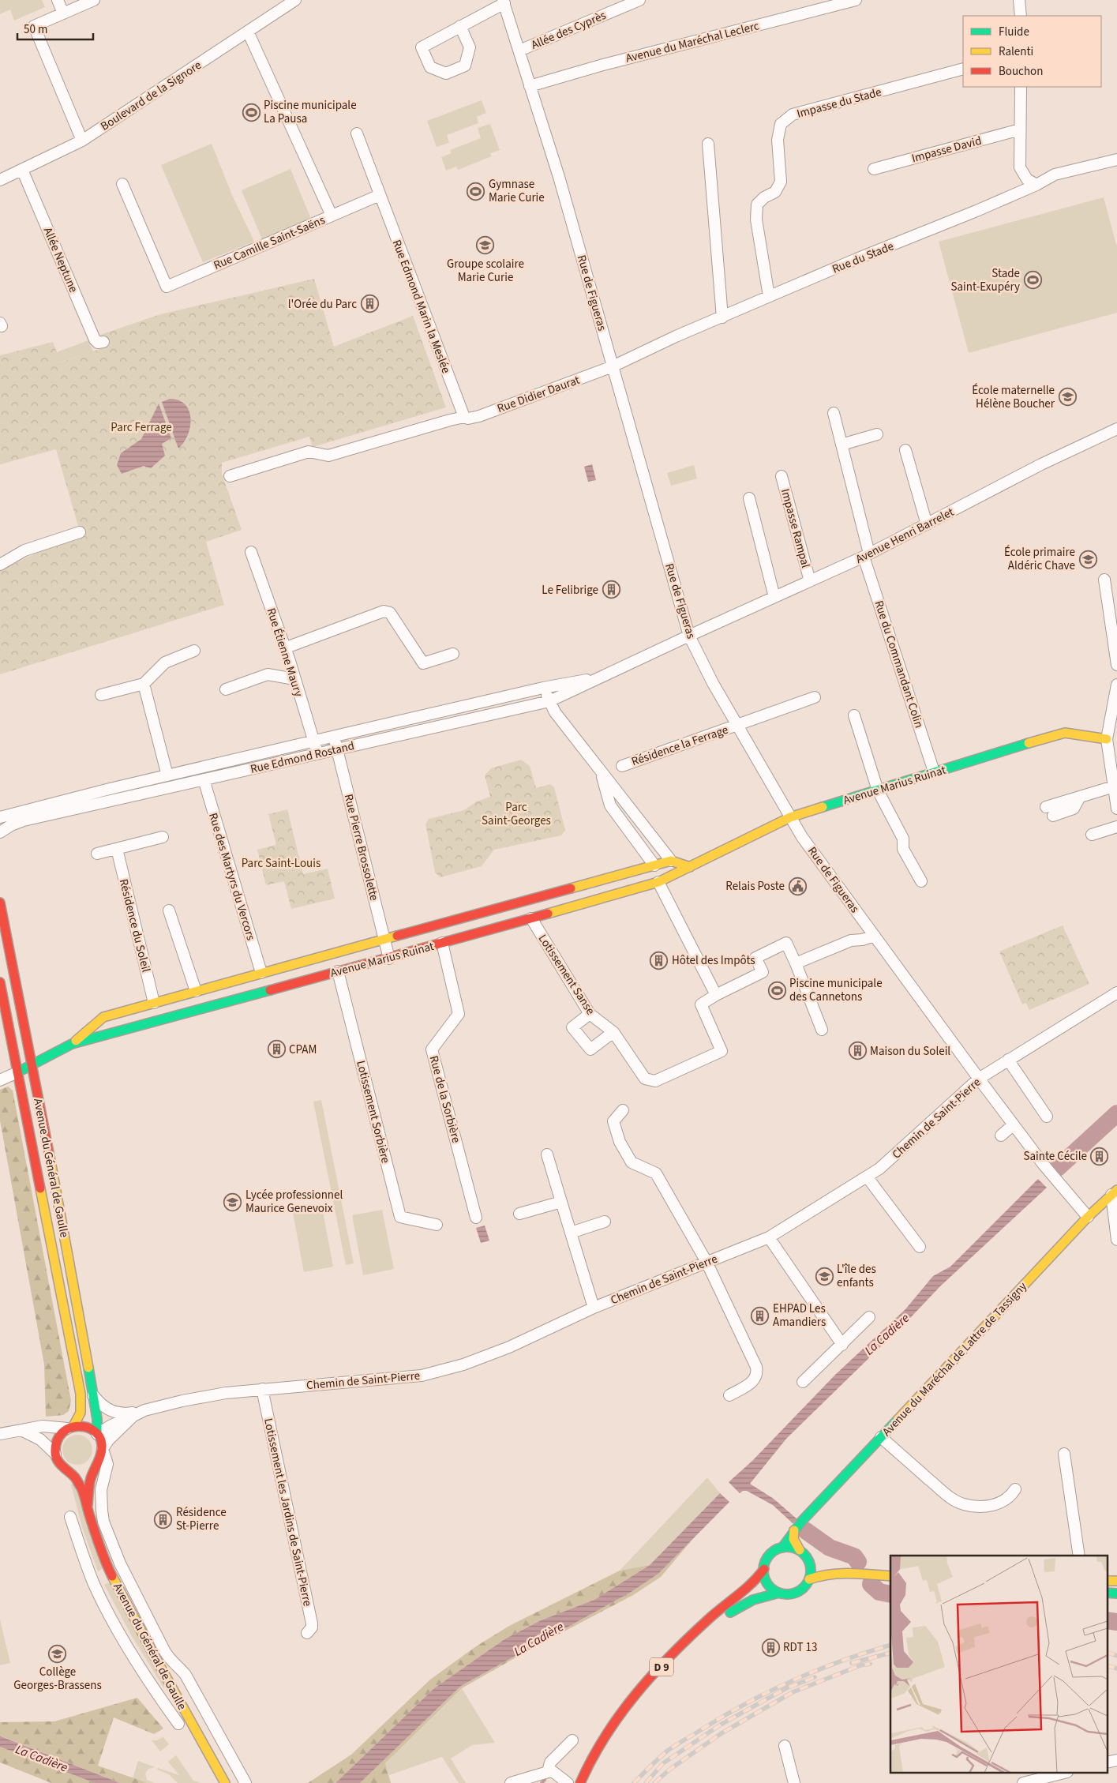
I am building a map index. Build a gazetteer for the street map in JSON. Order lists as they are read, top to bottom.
{
  "streets": {
    "street": [
      "Allée des Cyprès",
      "Avenue du Maréchal Leclerc",
      "Boulevard de la Signore",
      "Impasse du Stade",
      "Impasse David",
      "Rue Camille Saint-Saëns",
      "Rue du Stade",
      "Allée Neptune",
      "Rue de Figueras",
      "Rue Edmond Marin la Meslée",
      "Rue Didier Daurat",
      "Impasse Rampal",
      "Avenue Henri Barrelet",
      "Rue Étienne Maury",
      "Rue du Commandant Colin",
      "Résidence la Ferrage",
      "Rue Edmond Rostand",
      "Avenue Marius Ruinat",
      "Rue Pierre Brossolette",
      "Rue des Martyrs du Vercors",
      "Résidence du Soleil",
      "Lotissement Sanse",
      "Rue de la Sorbière",
      "Lotissement Sorbière",
      "Chemin de Saint-Pierre",
      "Avenue du Général de Gaulle",
      "Avenue du Maréchal de Lattre de Tassigny",
      "Lotissement les Jardins de Saint-Pierre",
      "D 9"
    ]
  },
  "crossings": [
    ["Allée des Cyprès", "Rue de Figueras"],
    ["Avenue du Maréchal Leclerc", "Rue de Figueras"],
    ["Boulevard de la Signore", "Rue Camille Saint-Saëns"],
    ["Boulevard de la Signore", "Allée Neptune"],
    ["Impasse du Stade", "Rue du Stade"],
    ["Rue du Stade", "Rue de Figueras"],
    ["Rue du Stade", "Rue Didier Daurat"],
    ["Rue de Figueras", "Rue Didier Daurat"],
    ["Rue de Figueras", "Avenue Henri Barrelet"],
    ["Rue de Figueras", "Résidence la Ferrage"],
    ["Rue de Figueras", "Rue Edmond Rostand"],
    ["Rue de Figueras", "Avenue Marius Ruinat"],
    ["Rue de Figueras", "Chemin de Saint-Pierre"],
    ["Rue de Figueras", "Avenue du Maréchal de Lattre de Tassigny"],
    ["Rue Edmond Marin la Meslée", "Rue Didier Daurat"],
    ["Impasse Rampal", "Avenue Henri Barrelet"],
    ["Avenue Henri Barrelet", "Rue du Commandant Colin"],
    ["Avenue Henri Barrelet", "Rue Edmond Rostand"],
    ["Rue Étienne Maury", "Rue Edmond Rostand"],
    ["Rue du Commandant Colin", "Avenue Marius Ruinat"],
    ["Rue Edmond Rostand", "Rue Pierre Brossolette"],
    ["Rue Edmond Rostand", "Rue des Martyrs du Vercors"],
    ["Avenue Marius Ruinat", "Rue Pierre Brossolette"],
    ["Avenue Marius Ruinat", "Rue des Martyrs du Vercors"],
    ["Avenue Marius Ruinat", "Résidence du Soleil"],
    ["Avenue Marius Ruinat", "Lotissement Sanse"],
    ["Avenue Marius Ruinat", "Rue de la Sorbière"],
    ["Avenue Marius Ruinat", "Lotissement Sorbière"],
    ["Avenue Marius Ruinat", "Avenue du Général de Gaulle"],
    ["Chemin de Saint-Pierre", "Avenue du Général de Gaulle"],
    ["Chemin de Saint-Pierre", "Lotissement les Jardins de Saint-Pierre"],
    ["Avenue du Maréchal de Lattre de Tassigny", "D 9"]
  ],
  "water": ["La Cadière"],
  "parks": ["Parc Ferrage", "Parc Saint-Georges", "Parc Saint-Louis"],
  "places": {
    "sports": [
      "Piscine municipale La Pausa",
      "Gymnase Marie Curie",
      "Stade Saint-Exupéry",
      "Piscine municipale des Cannetons"
    ],
    "school or university": [
      "Groupe scolaire Marie Curie",
      "École maternelle Hélène Boucher",
      "École primaire Aldéric Chave",
      "Lycée professionnel Maurice Genevoix",
      "L'île des enfants",
      "Collège Georges-Brassens"
    ],
    "building": [
      "l'Orée du Parc",
      "Le Felibrige",
      "Hôtel des Impôts",
      "CPAM",
      "Maison du Soleil",
      "Sainte Cécile",
      "EHPAD Les Amandiers",
      "Résidence St-Pierre",
      "RDT 13"
    ],
    "public building": ["Relais Poste"]
  },
  "legend": ["Fluide", "Ralenti", "Bouchon"],
  "scale_bar": "50 m"
}
